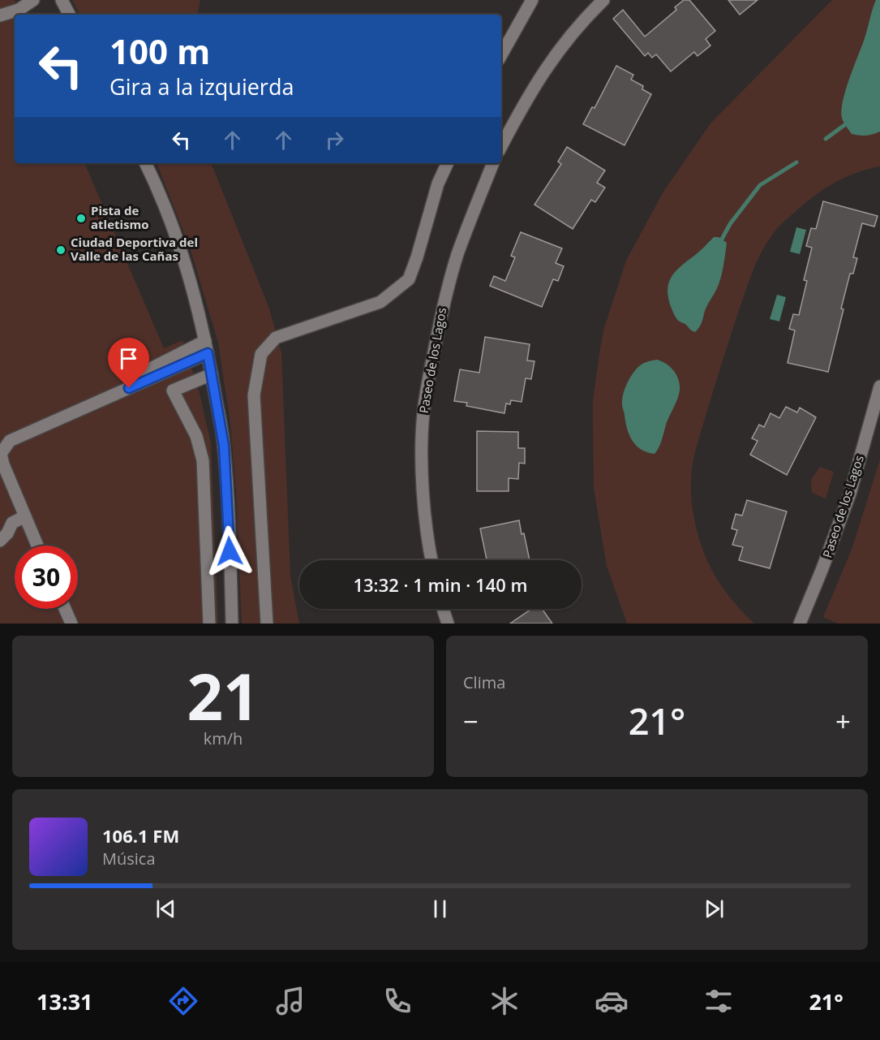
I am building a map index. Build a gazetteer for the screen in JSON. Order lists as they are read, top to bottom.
{
  "streets": {
    "street": ["Paseo de los Lagos"]
  },
  "places": ["Pista de atletismo", "Ciudad Deportiva del Valle de las Cañas"],
  "page": {
    "turn": ["100 m", "Gira a la izquierda"],
    "limit": "30",
    "trip": "13:32 · 1 min · 140 m",
    "tile": [
      ["21", "km/h"],
      "Clima"
    ],
    "heat": ["−", "21°", "+"],
    "song": ["106.1 FM", "Música"],
    "tabs": ["13:31", "21°"]
  }
}
